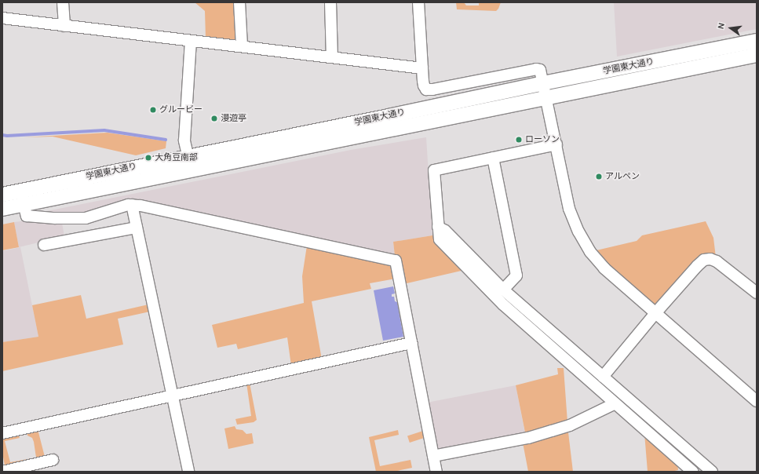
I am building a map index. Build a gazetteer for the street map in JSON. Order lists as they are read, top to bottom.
{
  "streets": {
    "main road": ["学園東大通り"]
  },
  "places": [
    "グルービー",
    "漫遊亭",
    "ローソン",
    "大角豆南部",
    "アルペン"
  ],
  "north": "left"
}
